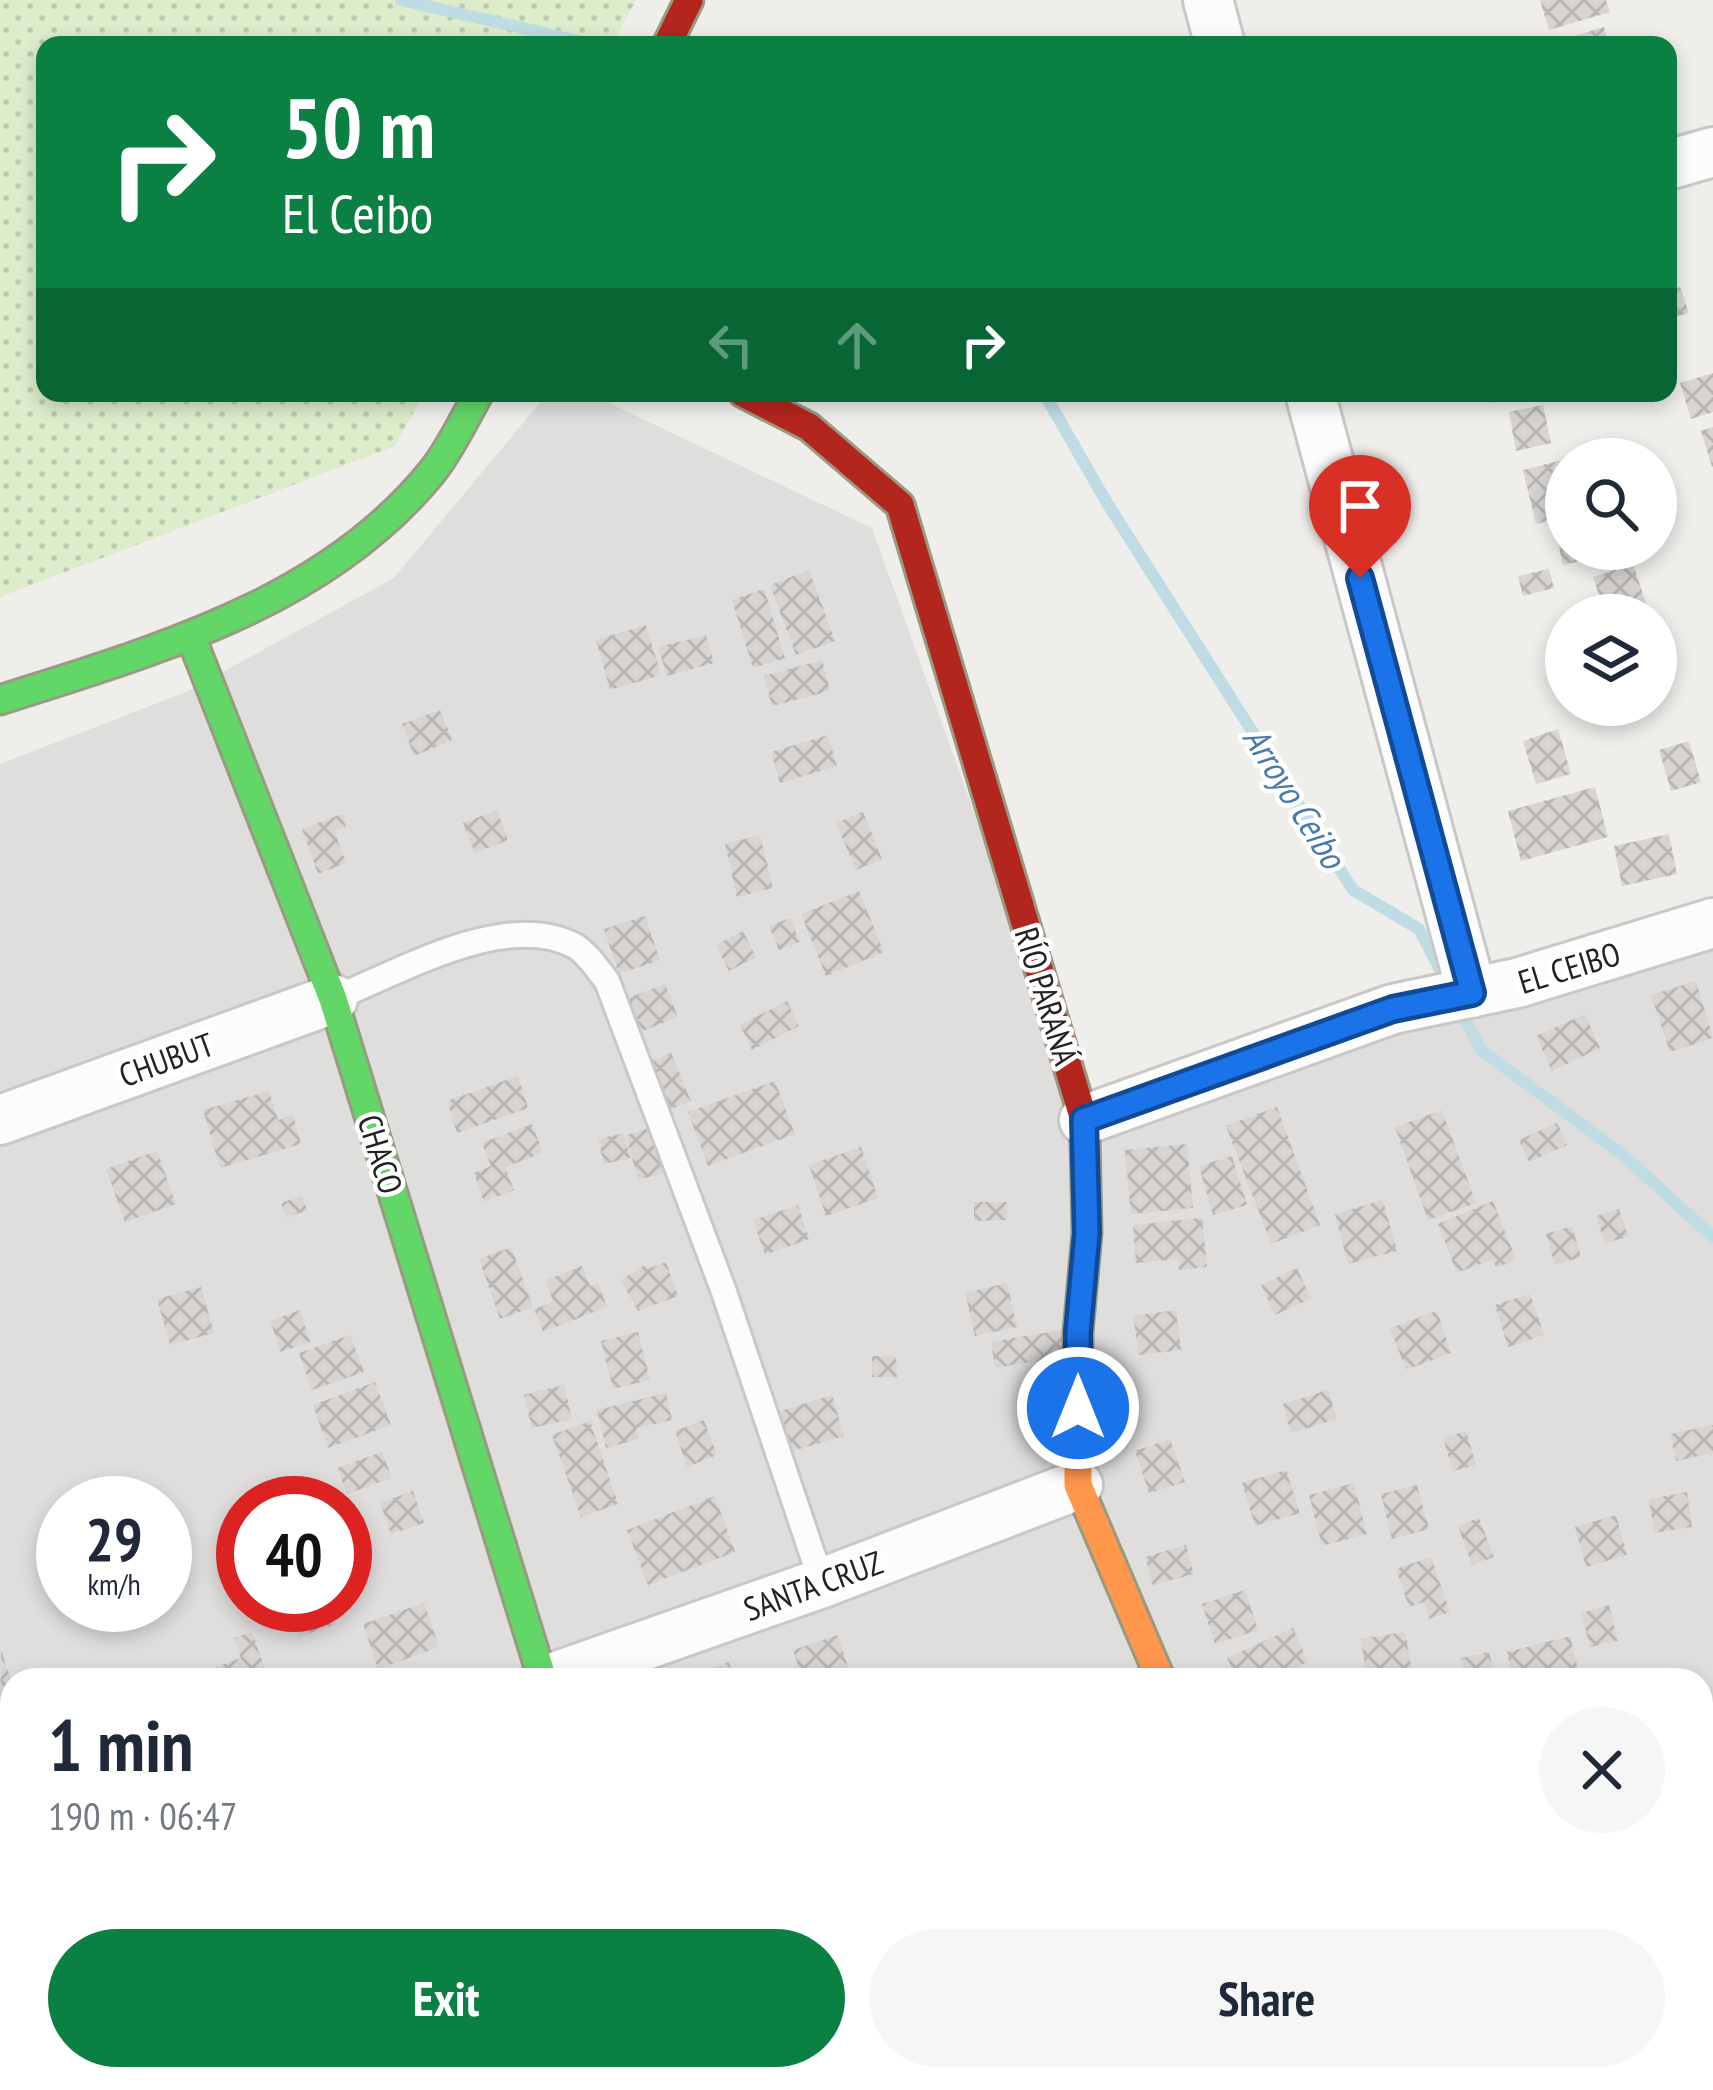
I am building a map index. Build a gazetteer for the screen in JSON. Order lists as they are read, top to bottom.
{
  "streets": {
    "street": [
      "EL CEIBO",
      "RÍO PARANÁ",
      "CHUBUT",
      "CHACO",
      "SANTA CRUZ"
    ]
  },
  "crossings": [
    ["EL CEIBO", "RÍO PARANÁ"],
    ["RÍO PARANÁ", "SANTA CRUZ"],
    ["CHUBUT", "CHACO"]
  ],
  "water": ["Arroyo Ceibo"],
  "page": {
    "turn": ["50 m", "El Ceibo"],
    "speed": "29 km/h",
    "limit": "40",
    "heading": ["1 min", "190 m · 06:47"],
    "buttons": ["Exit", "Share"]
  }
}
